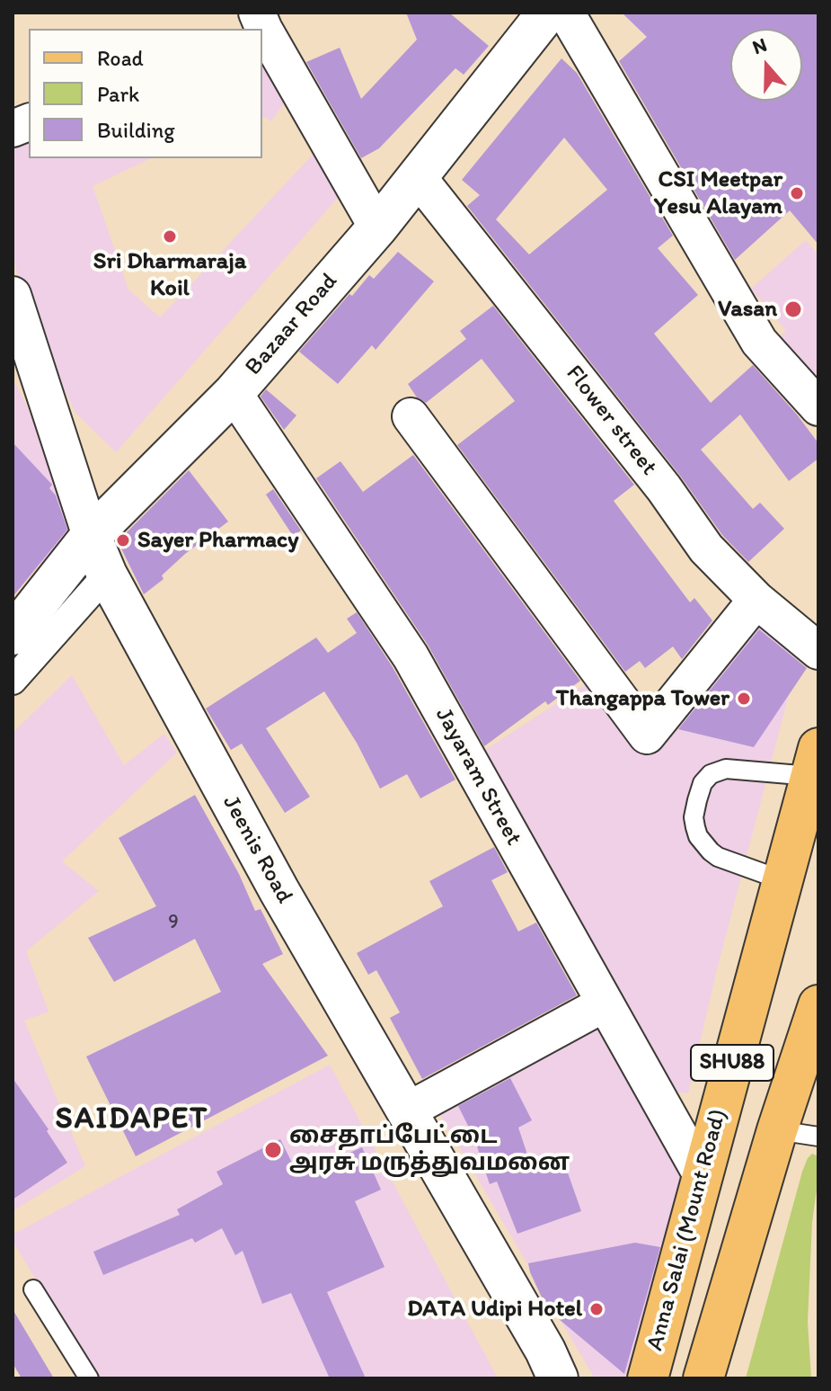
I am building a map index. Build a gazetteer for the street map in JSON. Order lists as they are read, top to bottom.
{
  "streets": {
    "main road": ["SHU88", "Anna Salai (Mount Road)"],
    "street": [
      "Bazaar Road",
      "Flower street",
      "Jayaram Street",
      "Jeenis Road"
    ]
  },
  "crossings": [
    ["Bazaar Road", "Flower street"],
    ["Bazaar Road", "Jayaram Street"],
    ["Bazaar Road", "Jeenis Road"],
    ["Jayaram Street", "Anna Salai (Mount Road)"]
  ],
  "districts": ["SAIDAPET"],
  "places": [
    "CSI Meetpar Yesu Alayam",
    "Sri Dharmaraja Koil",
    "Vasan",
    "Sayer Pharmacy",
    "Thangappa Tower",
    "சைதாப்பேட்டை அரசு மருத்துவமனை",
    "DATA Udipi Hotel"
  ],
  "house_numbers": ["9"],
  "legend": ["Road", "Park", "Building"],
  "north": "top"
}
